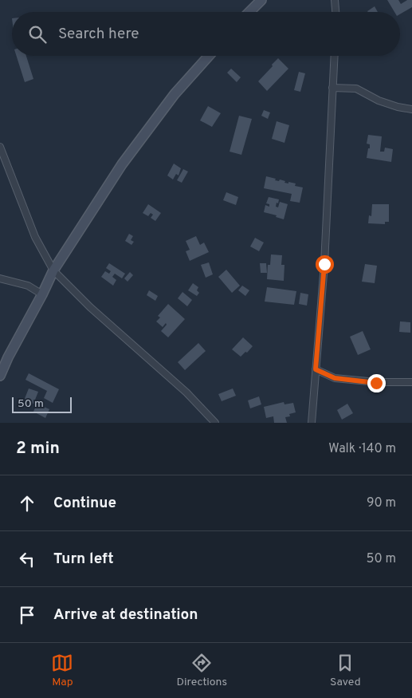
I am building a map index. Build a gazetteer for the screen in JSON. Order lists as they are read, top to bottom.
{
  "scale_bar": "50 m",
  "page": {
    "search": "Search here",
    "scale": "50 m",
    "heading": ["2 min", "Walk · 140 m"],
    "list": [
      ["Continue", "90 m"],
      ["Turn left", "50 m"],
      "Arrive at destination"
    ],
    "nav": ["Map", "Directions", "Saved"]
  }
}
